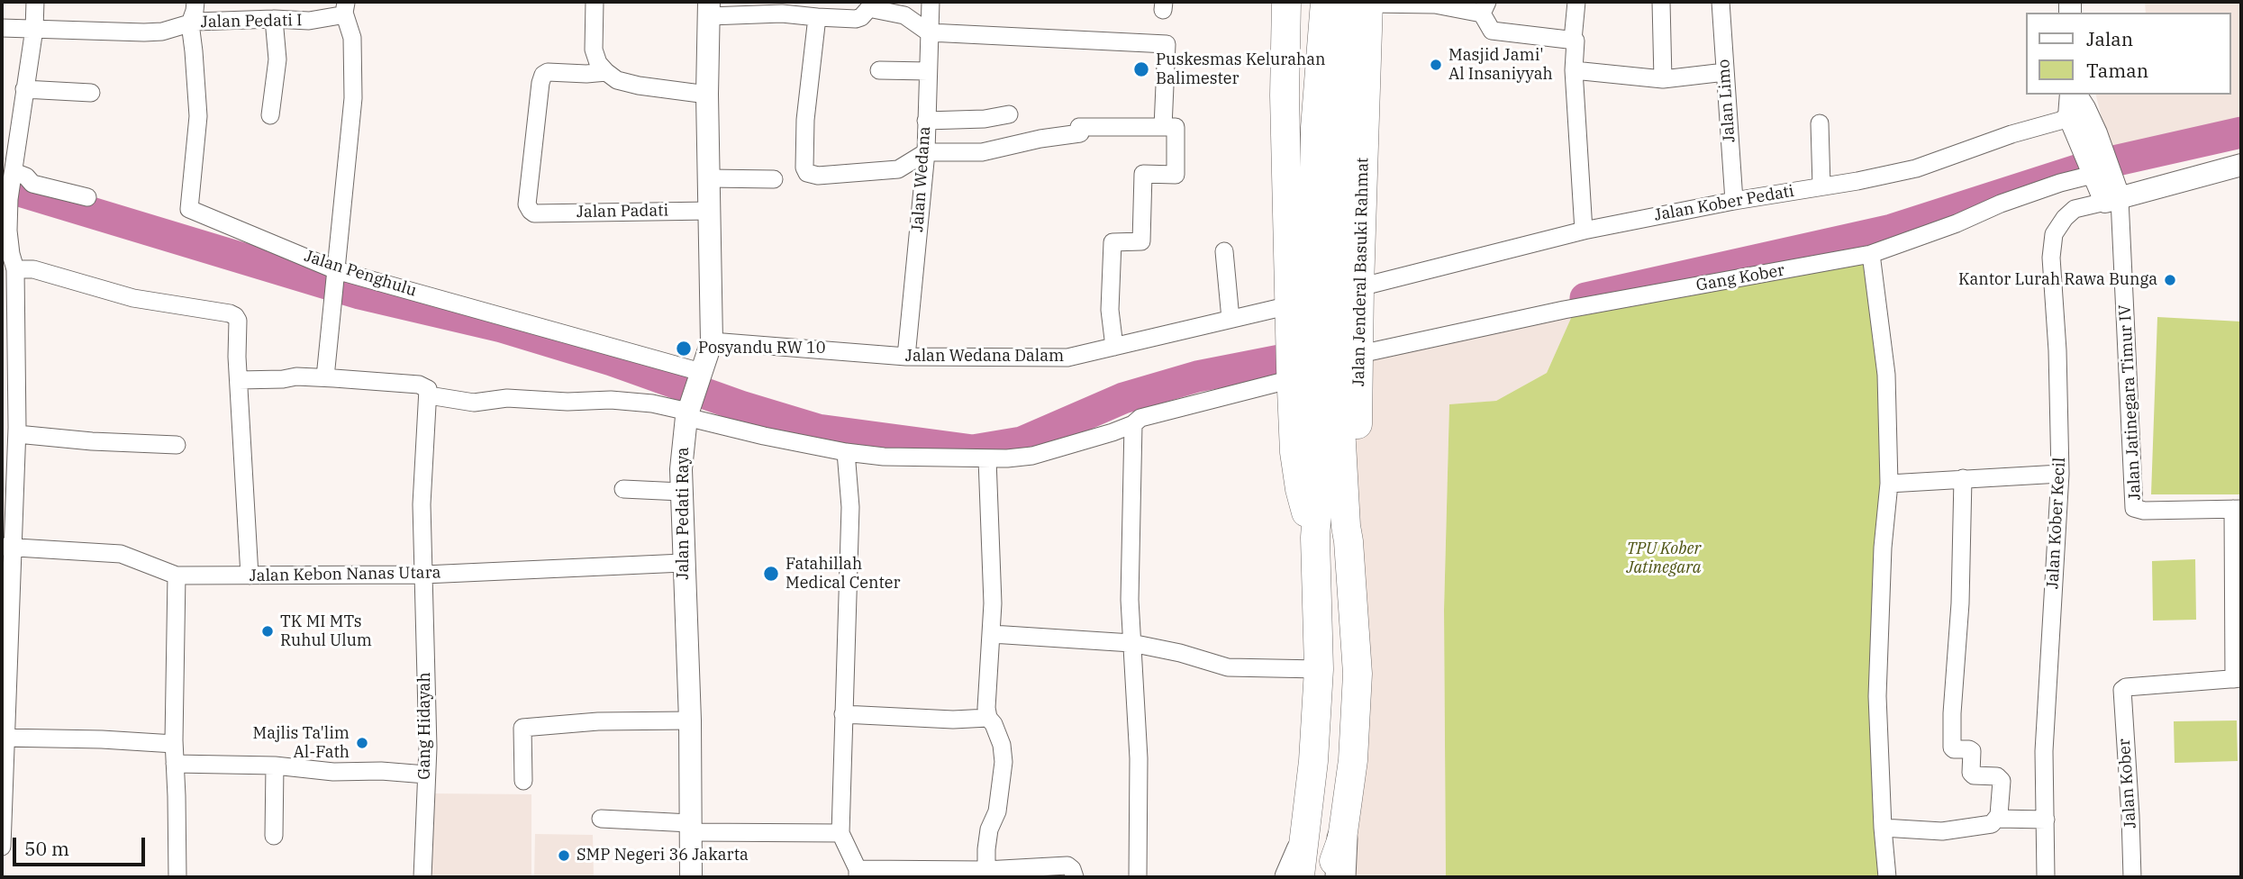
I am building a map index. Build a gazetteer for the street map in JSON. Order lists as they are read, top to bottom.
{
  "streets": {
    "main road": ["Jalan Jenderal Basuki Rahmat"],
    "street": [
      "Jalan Pedati I",
      "Jalan Limo",
      "Jalan Wedana",
      "Jalan Kober Pedati",
      "Jalan Padati",
      "Jalan Penghulu",
      "Gang Kober",
      "Jalan Wedana Dalam",
      "Jalan Jatinegara Timur IV",
      "Jalan Pedati Raya",
      "Jalan Kober Kecil",
      "Jalan Kebon Nanas Utara",
      "Gang Hidayah",
      "Jalan Kober"
    ]
  },
  "crossings": [
    ["Jalan Pedati I", "Jalan Penghulu"],
    ["Jalan Limo", "Jalan Kober Pedati"],
    ["Jalan Wedana", "Jalan Wedana Dalam"],
    ["Jalan Kober Pedati", "Jalan Jenderal Basuki Rahmat"],
    ["Jalan Kober Pedati", "Jalan Jatinegara Timur IV"],
    ["Jalan Padati", "Jalan Pedati Raya"],
    ["Jalan Jenderal Basuki Rahmat", "Gang Kober"],
    ["Jalan Jenderal Basuki Rahmat", "Jalan Wedana Dalam"],
    ["Jalan Penghulu", "Jalan Pedati Raya"],
    ["Gang Kober", "Jalan Jatinegara Timur IV"],
    ["Jalan Wedana Dalam", "Jalan Pedati Raya"],
    ["Jalan Jatinegara Timur IV", "Jalan Kober Kecil"],
    ["Jalan Jatinegara Timur IV", "Jalan Kober"],
    ["Jalan Pedati Raya", "Jalan Kebon Nanas Utara"],
    ["Jalan Kebon Nanas Utara", "Gang Hidayah"]
  ],
  "parks": ["TPU Kober Jatinegara"],
  "places": [
    "Masjid Jami' Al Insaniyyah",
    "Puskesmas Kelurahan Balimester",
    "Kantor Lurah Rawa Bunga",
    "Posyandu RW 10",
    "Fatahillah Medical Center",
    "TK MI MTs Ruhul Ulum",
    "Majlis Ta'lim Al-Fath",
    "SMP Negeri 36 Jakarta"
  ],
  "legend": ["Jalan", "Taman"],
  "scale_bar": "50 m"
}
